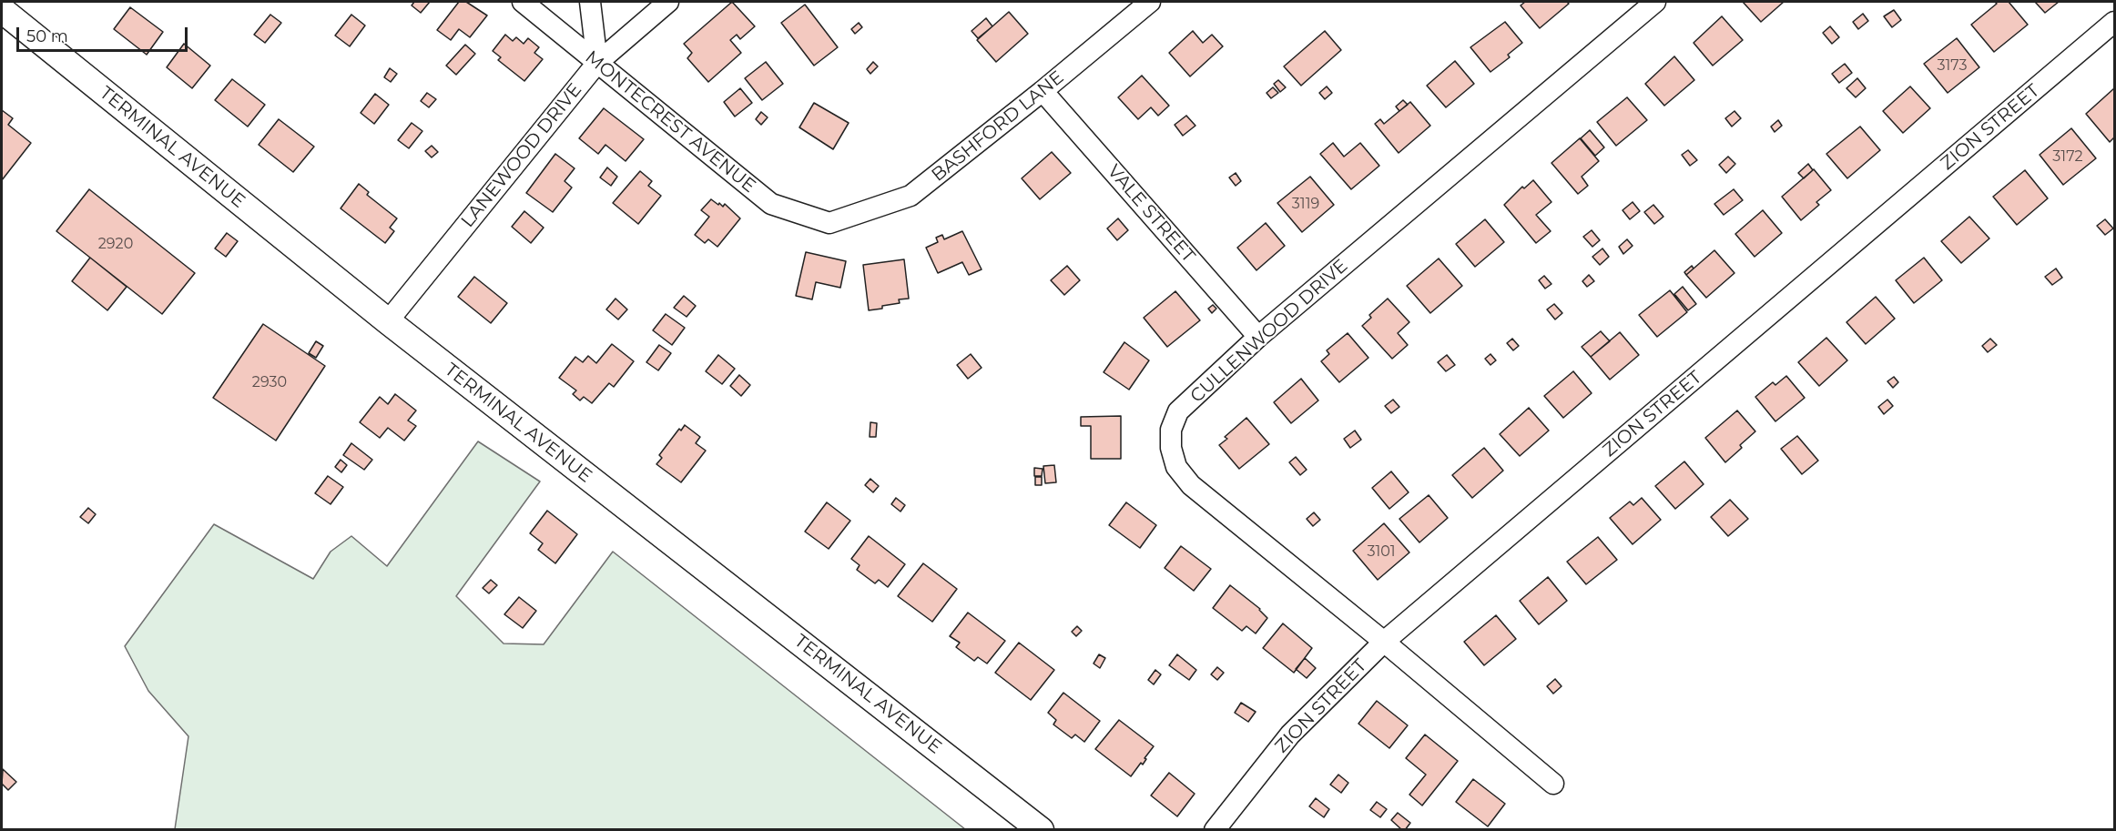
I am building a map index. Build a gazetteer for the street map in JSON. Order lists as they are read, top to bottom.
{
  "streets": {
    "street": [
      "MONTECREST AVENUE",
      "BASHFORD LANE",
      "ZION STREET",
      "TERMINAL AVENUE",
      "LANEWOOD DRIVE",
      "VALE STREET",
      "CULLENWOOD DRIVE"
    ]
  },
  "crossings": [
    ["MONTECREST AVENUE", "BASHFORD LANE"],
    ["MONTECREST AVENUE", "LANEWOOD DRIVE"],
    ["BASHFORD LANE", "VALE STREET"],
    ["ZION STREET", "CULLENWOOD DRIVE"],
    ["TERMINAL AVENUE", "LANEWOOD DRIVE"],
    ["VALE STREET", "CULLENWOOD DRIVE"]
  ],
  "house_numbers": [
    "3173",
    "3172",
    "3119",
    "2920",
    "2930",
    "3101"
  ],
  "scale_bar": "50 m"
}
